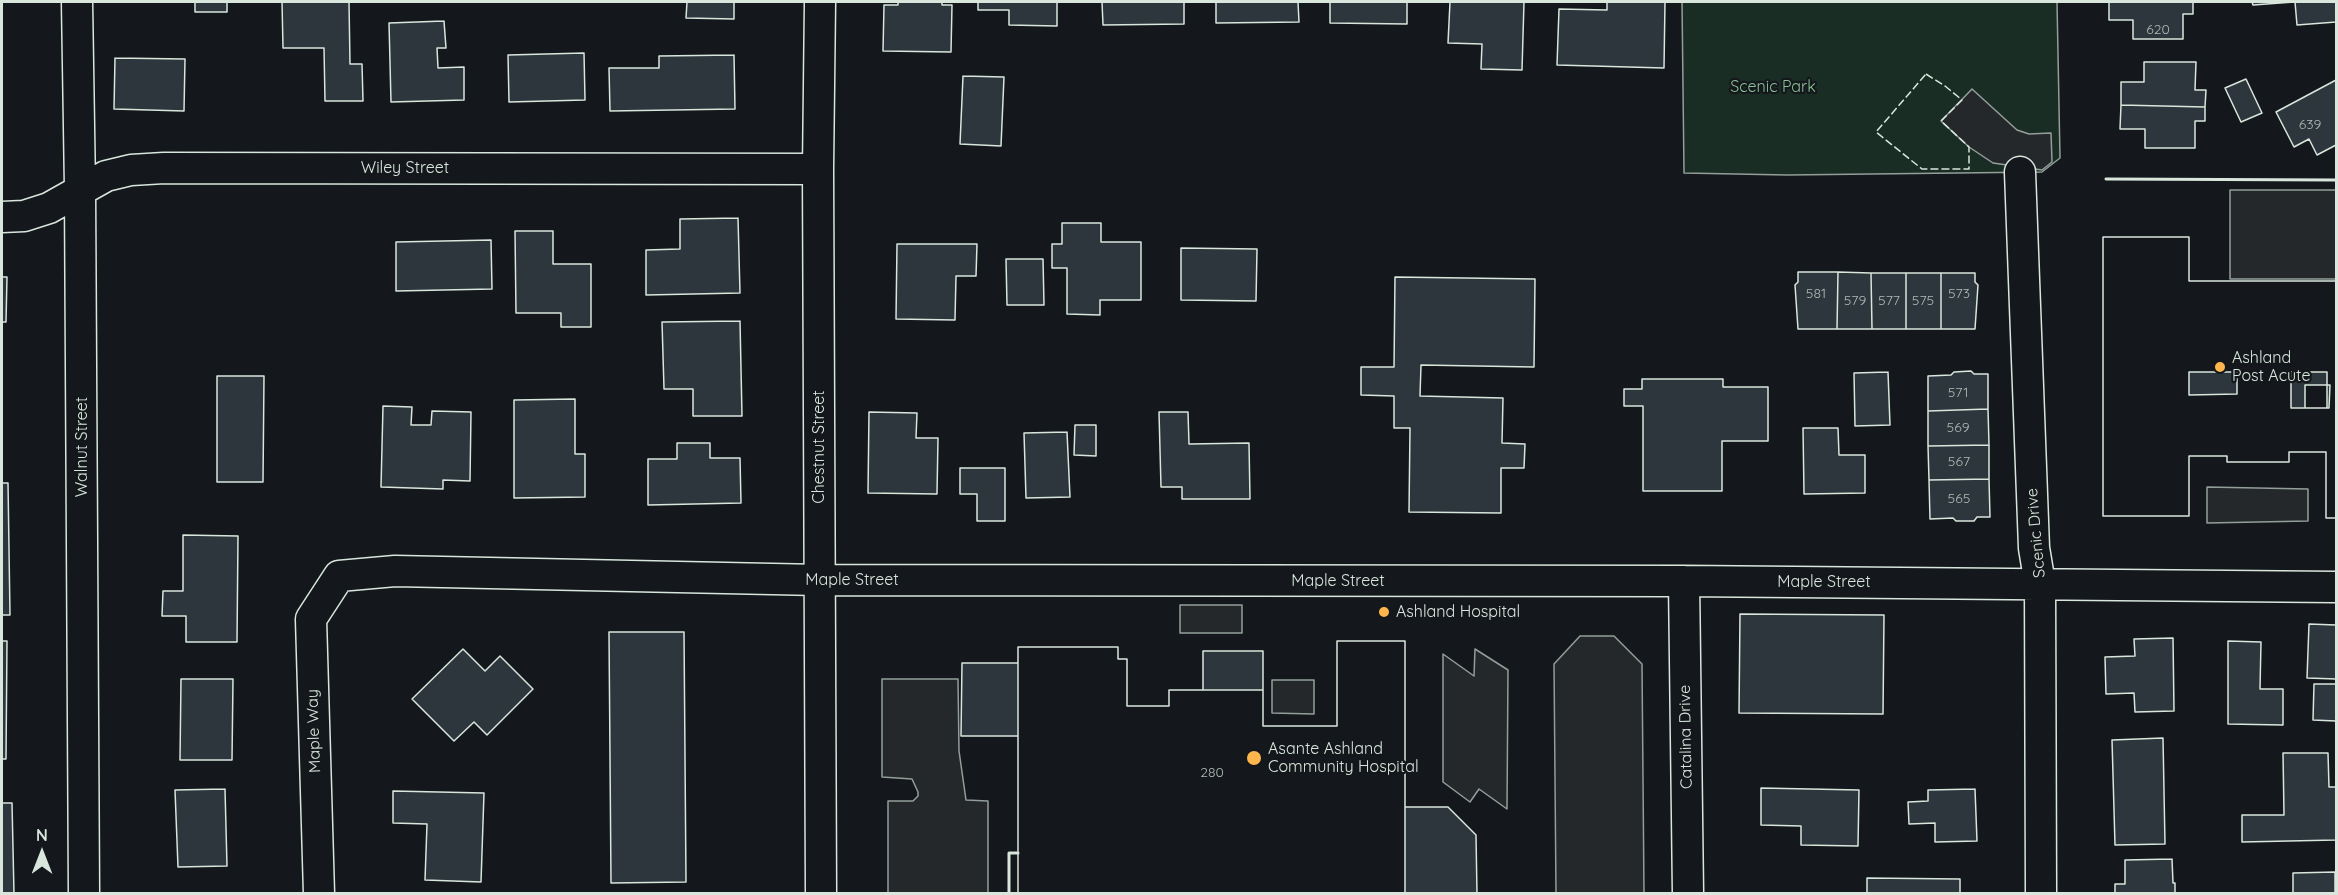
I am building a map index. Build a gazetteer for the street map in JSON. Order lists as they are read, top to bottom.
{
  "streets": {
    "street": [
      "Wiley Street",
      "Walnut Street",
      "Chestnut Street",
      "Scenic Drive",
      "Maple Street",
      "Maple Way",
      "Catalina Drive"
    ]
  },
  "crossings": [
    ["Wiley Street", "Walnut Street"],
    ["Wiley Street", "Chestnut Street"],
    ["Chestnut Street", "Maple Street"],
    ["Scenic Drive", "Maple Street"],
    ["Maple Street", "Maple Way"],
    ["Maple Street", "Catalina Drive"]
  ],
  "parks": ["Scenic Park"],
  "places": ["Ashland Post Acute", "Ashland Hospital", "Asante Ashland Community Hospital"],
  "house_numbers": [
    "620",
    "639",
    "581",
    "573",
    "579",
    "577",
    "575",
    "571",
    "569",
    "567",
    "565",
    "280"
  ],
  "north": "top"
}
